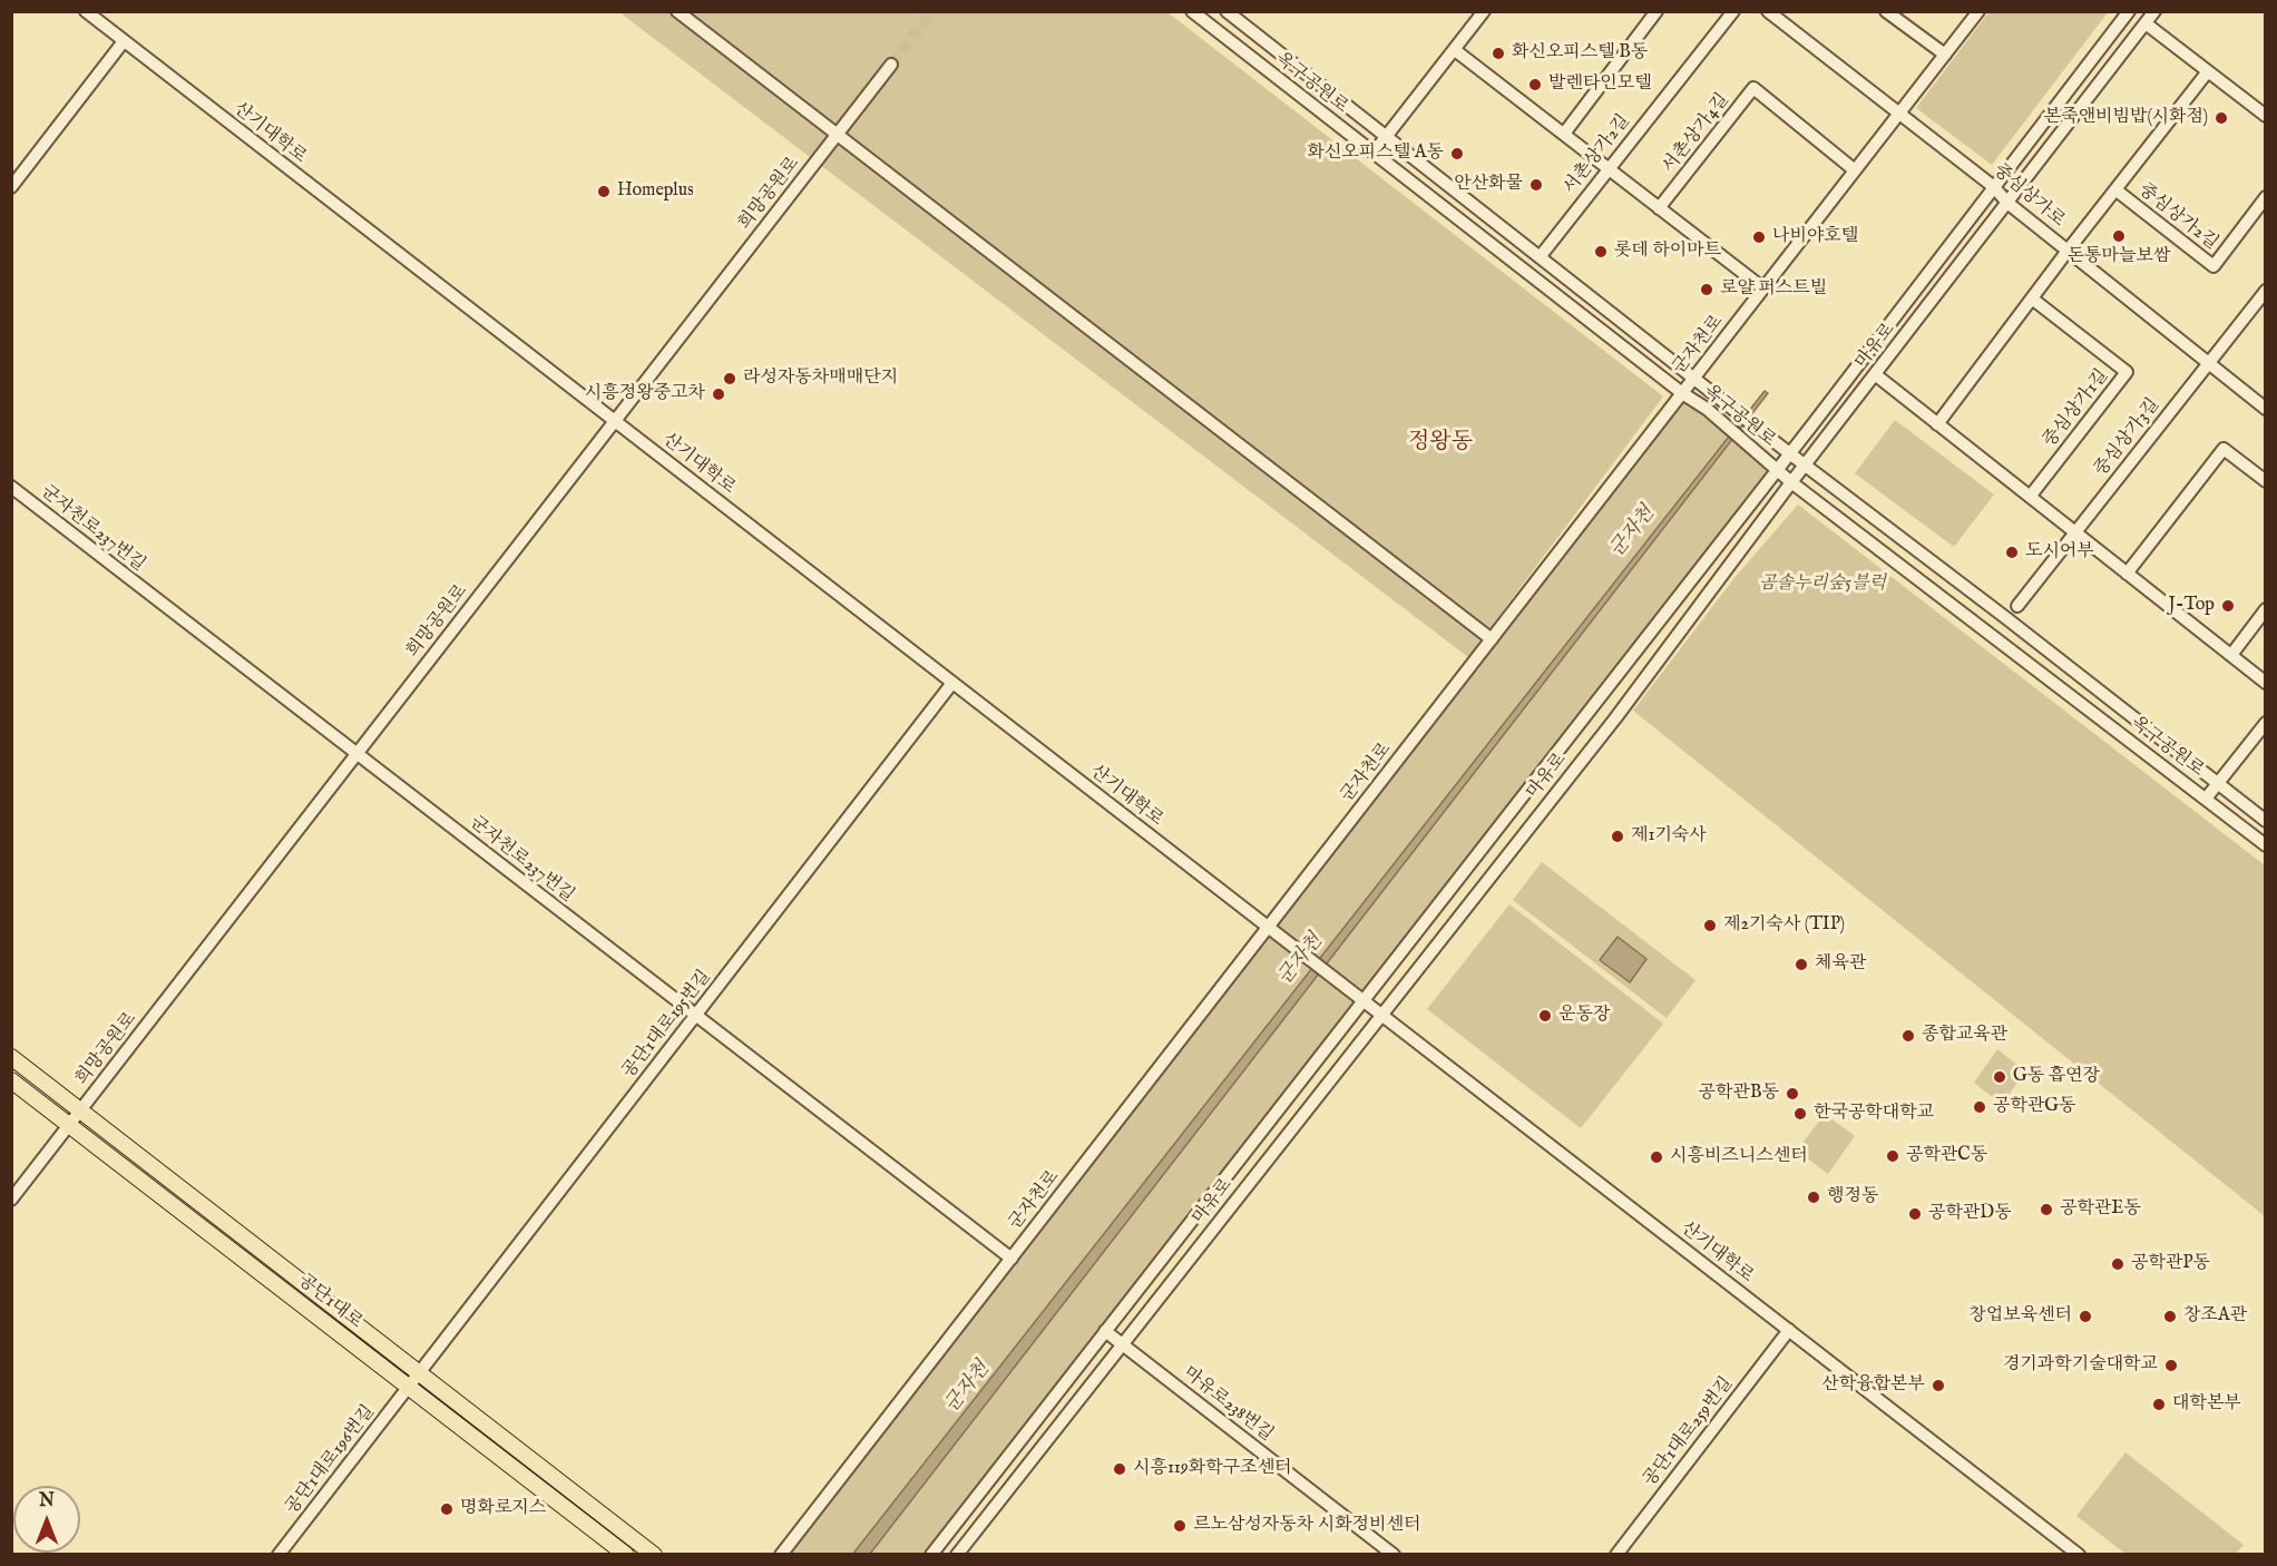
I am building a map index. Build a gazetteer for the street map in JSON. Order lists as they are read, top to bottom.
{
  "streets": {
    "main road": ["공단1대로"],
    "street": [
      "옥구공원로",
      "산기대학로",
      "서촌상가4길",
      "서촌상가2길",
      "희망공원로",
      "중심상가로",
      "중심상가2길",
      "군자천로",
      "마유로",
      "중심상가1길",
      "중심상가3길",
      "군자천로237번길",
      "공단1대로195번길",
      "마유로238번길",
      "공단1대로259번길",
      "공단1대로196번길"
    ]
  },
  "crossings": [
    ["옥구공원로", "서촌상가2길"],
    ["옥구공원로", "군자천로"],
    ["옥구공원로", "마유로"],
    ["산기대학로", "희망공원로"],
    ["산기대학로", "군자천로"],
    ["산기대학로", "마유로"],
    ["산기대학로", "공단1대로195번길"],
    ["산기대학로", "공단1대로259번길"],
    ["서촌상가4길", "군자천로"],
    ["희망공원로", "군자천로237번길"],
    ["희망공원로", "공단1대로"],
    ["중심상가로", "중심상가2길"],
    ["중심상가로", "군자천로"],
    ["중심상가로", "마유로"],
    ["중심상가로", "중심상가3길"],
    ["군자천로", "군자천로237번길"],
    ["마유로", "마유로238번길"],
    ["군자천로237번길", "공단1대로195번길"],
    ["공단1대로195번길", "공단1대로"],
    ["공단1대로195번길", "공단1대로196번길"],
    ["공단1대로", "공단1대로196번길"]
  ],
  "districts": ["정왕동"],
  "water": ["군자천"],
  "parks": ["곰솔누리숲5블럭"],
  "places": [
    "화신오피스텔 B동",
    "발렌타인모텔",
    "본죽앤비빔밥(시화점)",
    "화신오피스텔 A동",
    "안산화물",
    "Homeplus",
    "돈통마늘보쌈",
    "나비야호텔",
    "롯데 하이마트",
    "로얄 퍼스트빌",
    "라성자동차매매단지",
    "시흥정왕중고차",
    "도시어부",
    "J-Top",
    "제1기숙사",
    "제2기숙사 (TIP)",
    "체육관",
    "운동장",
    "종합교육관",
    "G동 흡연장",
    "공학관B동",
    "공학관G동",
    "한국공학대학교",
    "공학관C동",
    "시흥비즈니스센터",
    "행정동",
    "공학관E동",
    "공학관D동",
    "공학관P동",
    "창업보육센터",
    "창조A관",
    "경기과학기술대학교",
    "산학융합본부",
    "대학본부",
    "시흥119화학구조센터",
    "명화로지스",
    "르노삼성자동차 시화정비센터"
  ],
  "north": "top"
}
